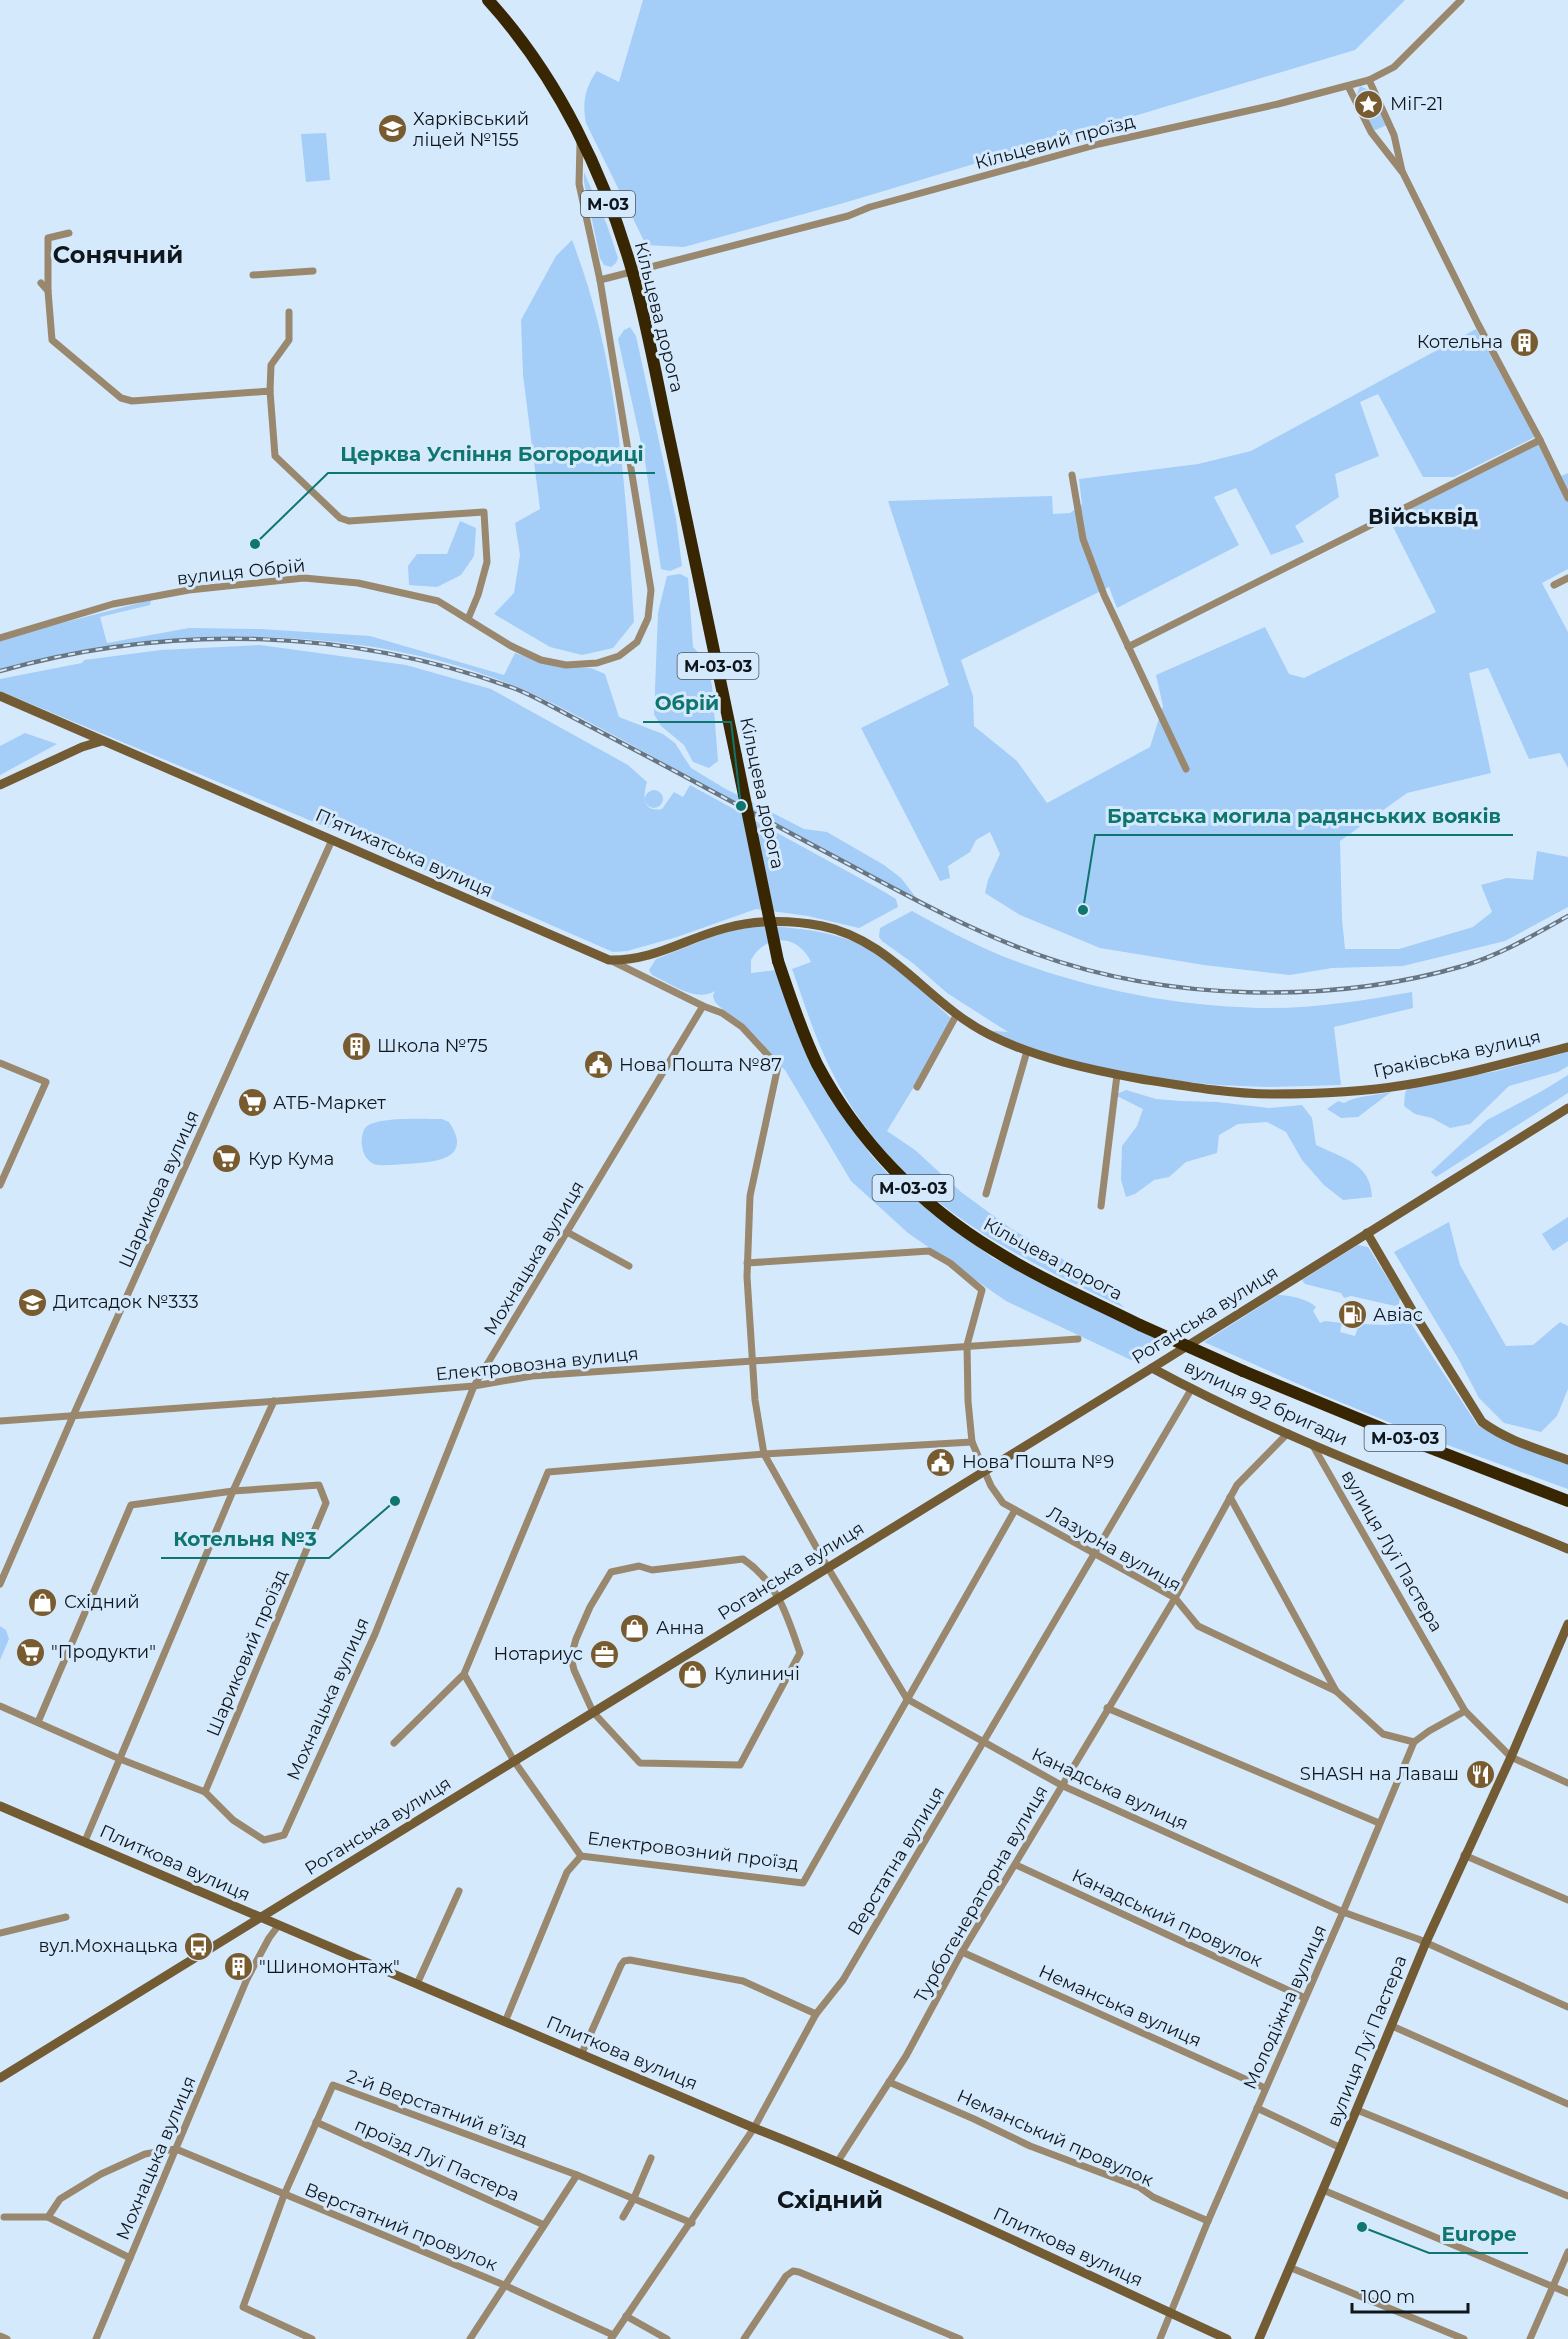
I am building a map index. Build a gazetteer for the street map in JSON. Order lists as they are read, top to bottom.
{
  "streets": {
    "highway": ["М-03", "Кільцева дорога", "М-03-03"],
    "street": [
      "Кільцевий проїзд",
      "вулиця Обрій",
      "П’ятихатська вулиця",
      "Граківська вулиця",
      "Шарикова вулиця",
      "Мохнацька вулиця",
      "Роганська вулиця",
      "Електровозна вулиця",
      "вулиця 92 бригади",
      "Лазурна вулиця",
      "вулиця Луї Пастера",
      "Шариковий проїзд",
      "Канадська вулиця",
      "Електровозний проїзд",
      "Верстатна вулиця",
      "Плиткова вулиця",
      "Турбогенераторна вулиця",
      "Канадський провулок",
      "Неманська вулиця",
      "Молодіжна вулиця",
      "2-й Верстатний в’їзд",
      "Неманський провулок",
      "проїзд Луї Пастера",
      "Верстатний провулок"
    ]
  },
  "crossings": [
    ["Кільцевий проїзд", "Кільцева дорога"],
    ["Кільцева дорога", "вулиця Обрій"],
    ["П’ятихатська вулиця", "Граківська вулиця"],
    ["П’ятихатська вулиця", "Шарикова вулиця"],
    ["П’ятихатська вулиця", "Мохнацька вулиця"],
    ["П’ятихатська вулиця", "Канадська вулиця"],
    ["Шарикова вулиця", "Електровозна вулиця"],
    ["Мохнацька вулиця", "Електровозна вулиця"],
    ["Мохнацька вулиця", "Шариковий проїзд"],
    ["Мохнацька вулиця", "Плиткова вулиця"],
    ["Мохнацька вулиця", "Верстатний провулок"],
    ["Роганська вулиця", "вулиця 92 бригади"],
    ["Роганська вулиця", "Лазурна вулиця"],
    ["Роганська вулиця", "Канадська вулиця"],
    ["Роганська вулиця", "Електровозний проїзд"],
    ["Роганська вулиця", "Плиткова вулиця"],
    ["Електровозна вулиця", "Лазурна вулиця"],
    ["Електровозна вулиця", "Канадська вулиця"],
    ["вулиця 92 бригади", "вулиця Луї Пастера"],
    ["вулиця 92 бригади", "Верстатна вулиця"],
    ["вулиця 92 бригади", "Турбогенераторна вулиця"],
    ["Лазурна вулиця", "Канадська вулиця"],
    ["Лазурна вулиця", "Електровозний проїзд"],
    ["Лазурна вулиця", "Верстатна вулиця"],
    ["Лазурна вулиця", "Турбогенераторна вулиця"],
    ["Лазурна вулиця", "Молодіжна вулиця"],
    ["вулиця Луї Пастера", "Канадська вулиця"],
    ["Канадська вулиця", "Електровозний проїзд"],
    ["Канадська вулиця", "Верстатна вулиця"],
    ["Канадська вулиця", "Турбогенераторна вулиця"],
    ["Канадська вулиця", "Молодіжна вулиця"],
    ["Верстатна вулиця", "Плиткова вулиця"],
    ["Верстатна вулиця", "2-й Верстатний в’їзд"],
    ["Верстатна вулиця", "Верстатний провулок"],
    ["Плиткова вулиця", "Турбогенераторна вулиця"],
    ["Плиткова вулиця", "Молодіжна вулиця"],
    ["Турбогенераторна вулиця", "Канадський провулок"],
    ["Турбогенераторна вулиця", "Неманська вулиця"],
    ["Турбогенераторна вулиця", "Неманський провулок"],
    ["Канадський провулок", "Молодіжна вулиця"],
    ["Неманська вулиця", "Молодіжна вулиця"],
    ["Молодіжна вулиця", "Неманський провулок"],
    ["2-й Верстатний в’їзд", "проїзд Луї Пастера"],
    ["2-й Верстатний в’їзд", "Верстатний провулок"]
  ],
  "districts": ["Сонячний", "Військвід", "Східний"],
  "places": {
    "place": ["МіГ-21"],
    "school or university": ["Харківський ліцей №155", "Дитсадок №333"],
    "building": ["Котельна", "Школа №75", "\"Шиномонтаж\""],
    "other": [
      "Церква Успіння Богородиці",
      "Обрій",
      "Братська могила радянських вояків",
      "Котельня №3",
      "Europe"
    ],
    "public building": ["Нова Пошта №87", "Нова Пошта №9"],
    "supermarket": ["АТБ-Маркет", "Кур Кума", "\"Продукти\""],
    "fuel station": ["Авіас"],
    "shop": ["Східний", "Анна", "Кулиничі"],
    "office": ["Нотариус"],
    "restaurant": ["SHASH на Лаваш"],
    "bus stop": ["вул.Мохнацька"]
  },
  "scale_bar": "100 m"
}
